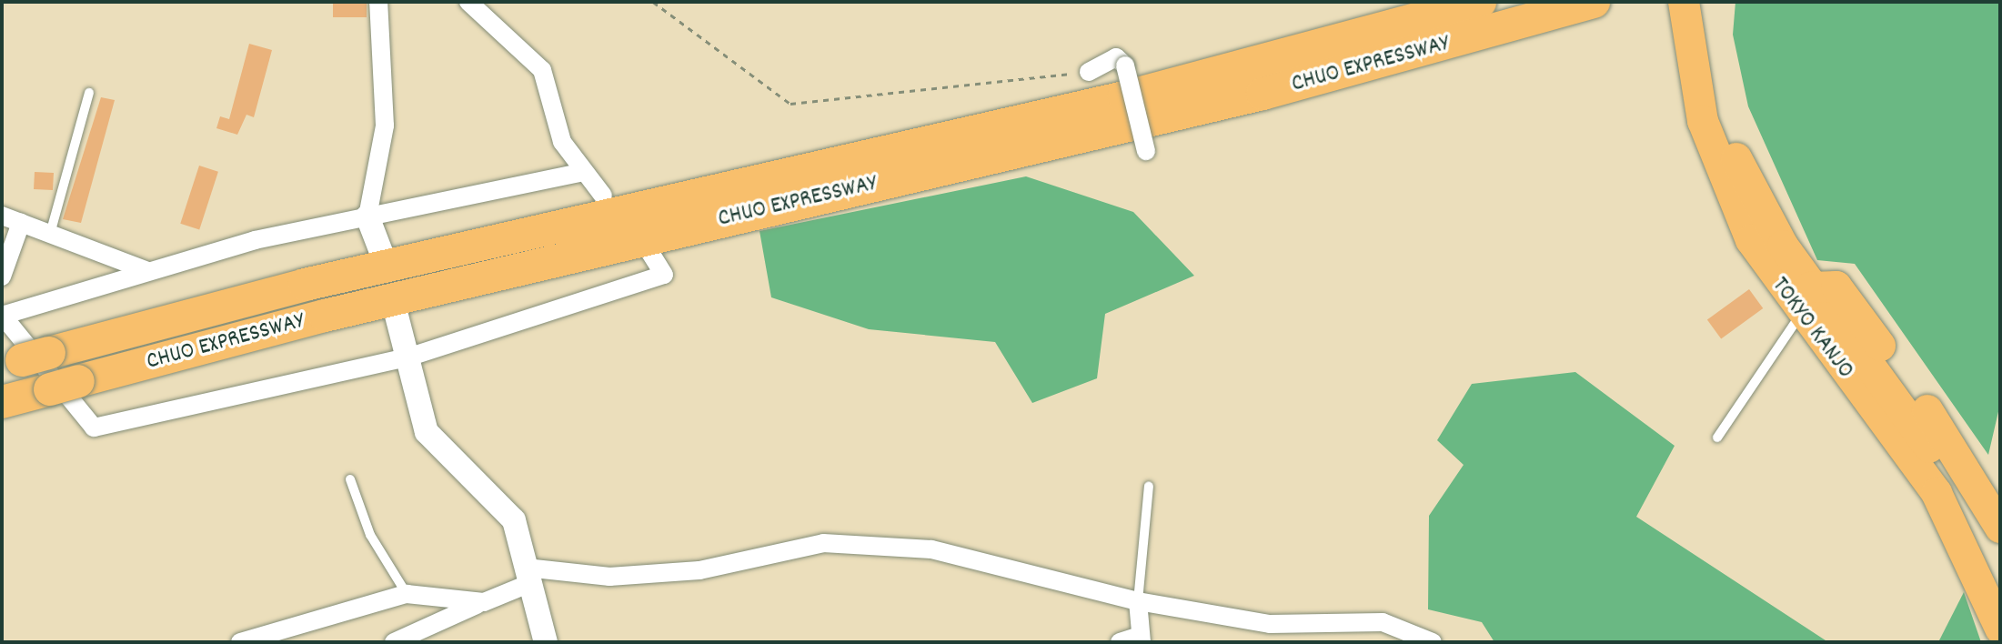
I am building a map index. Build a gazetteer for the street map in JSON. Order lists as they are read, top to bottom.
{
  "streets": {
    "highway": ["CHUO EXPRESSWAY", "TOKYO KANJO"]
  }
}
